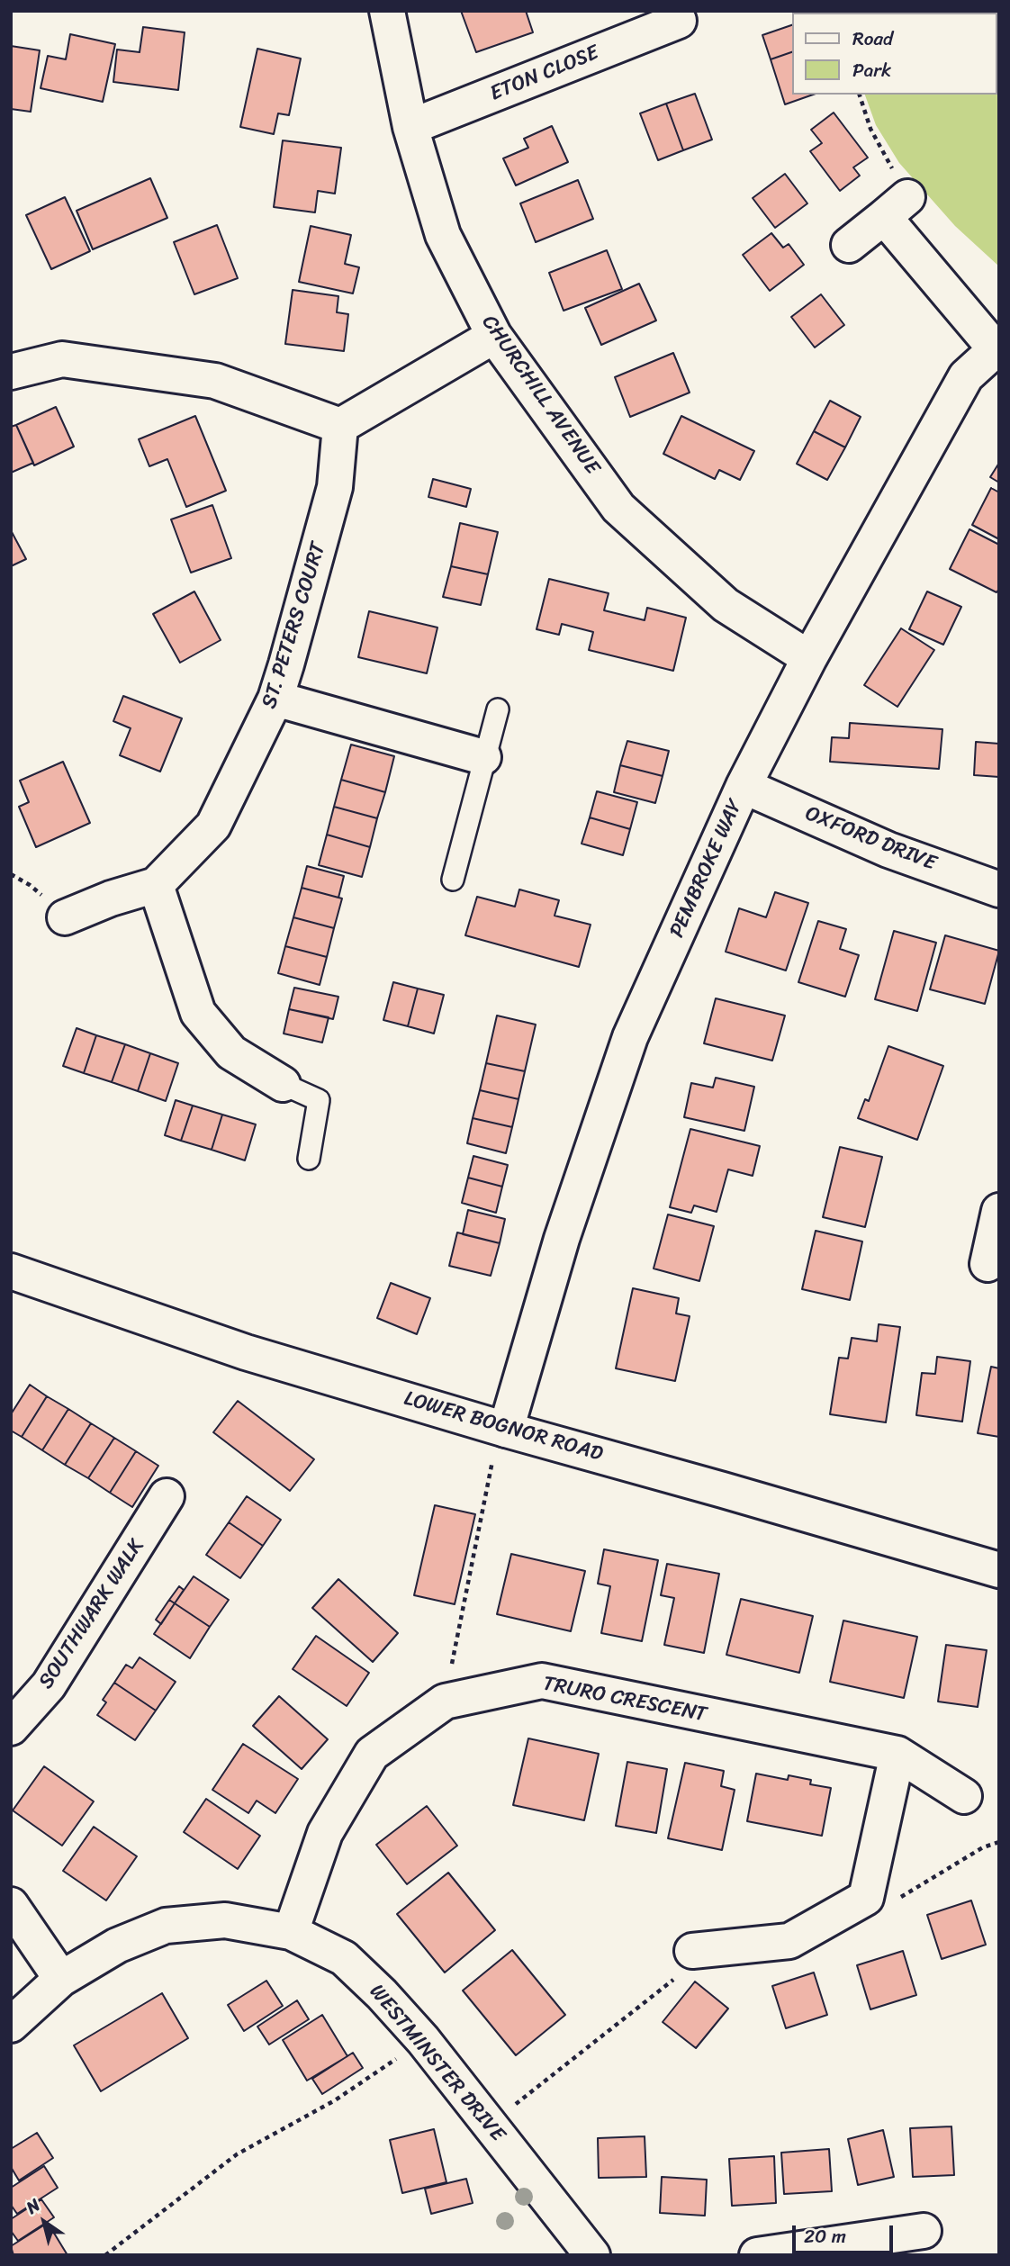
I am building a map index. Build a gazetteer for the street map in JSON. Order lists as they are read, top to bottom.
{
  "streets": {
    "street": [
      "ETON CLOSE",
      "CHURCHILL AVENUE",
      "ST. PETERS COURT",
      "OXFORD DRIVE",
      "PEMBROKE WAY",
      "LOWER BOGNOR ROAD",
      "SOUTHWARK WALK",
      "TRURO CRESCENT",
      "WESTMINSTER DRIVE"
    ]
  },
  "crossings": [
    ["ETON CLOSE", "CHURCHILL AVENUE"],
    ["CHURCHILL AVENUE", "PEMBROKE WAY"],
    ["OXFORD DRIVE", "PEMBROKE WAY"],
    ["PEMBROKE WAY", "LOWER BOGNOR ROAD"],
    ["TRURO CRESCENT", "WESTMINSTER DRIVE"]
  ],
  "legend": ["Road", "Park"],
  "scale_bar": "20 m",
  "north": "top left"
}
